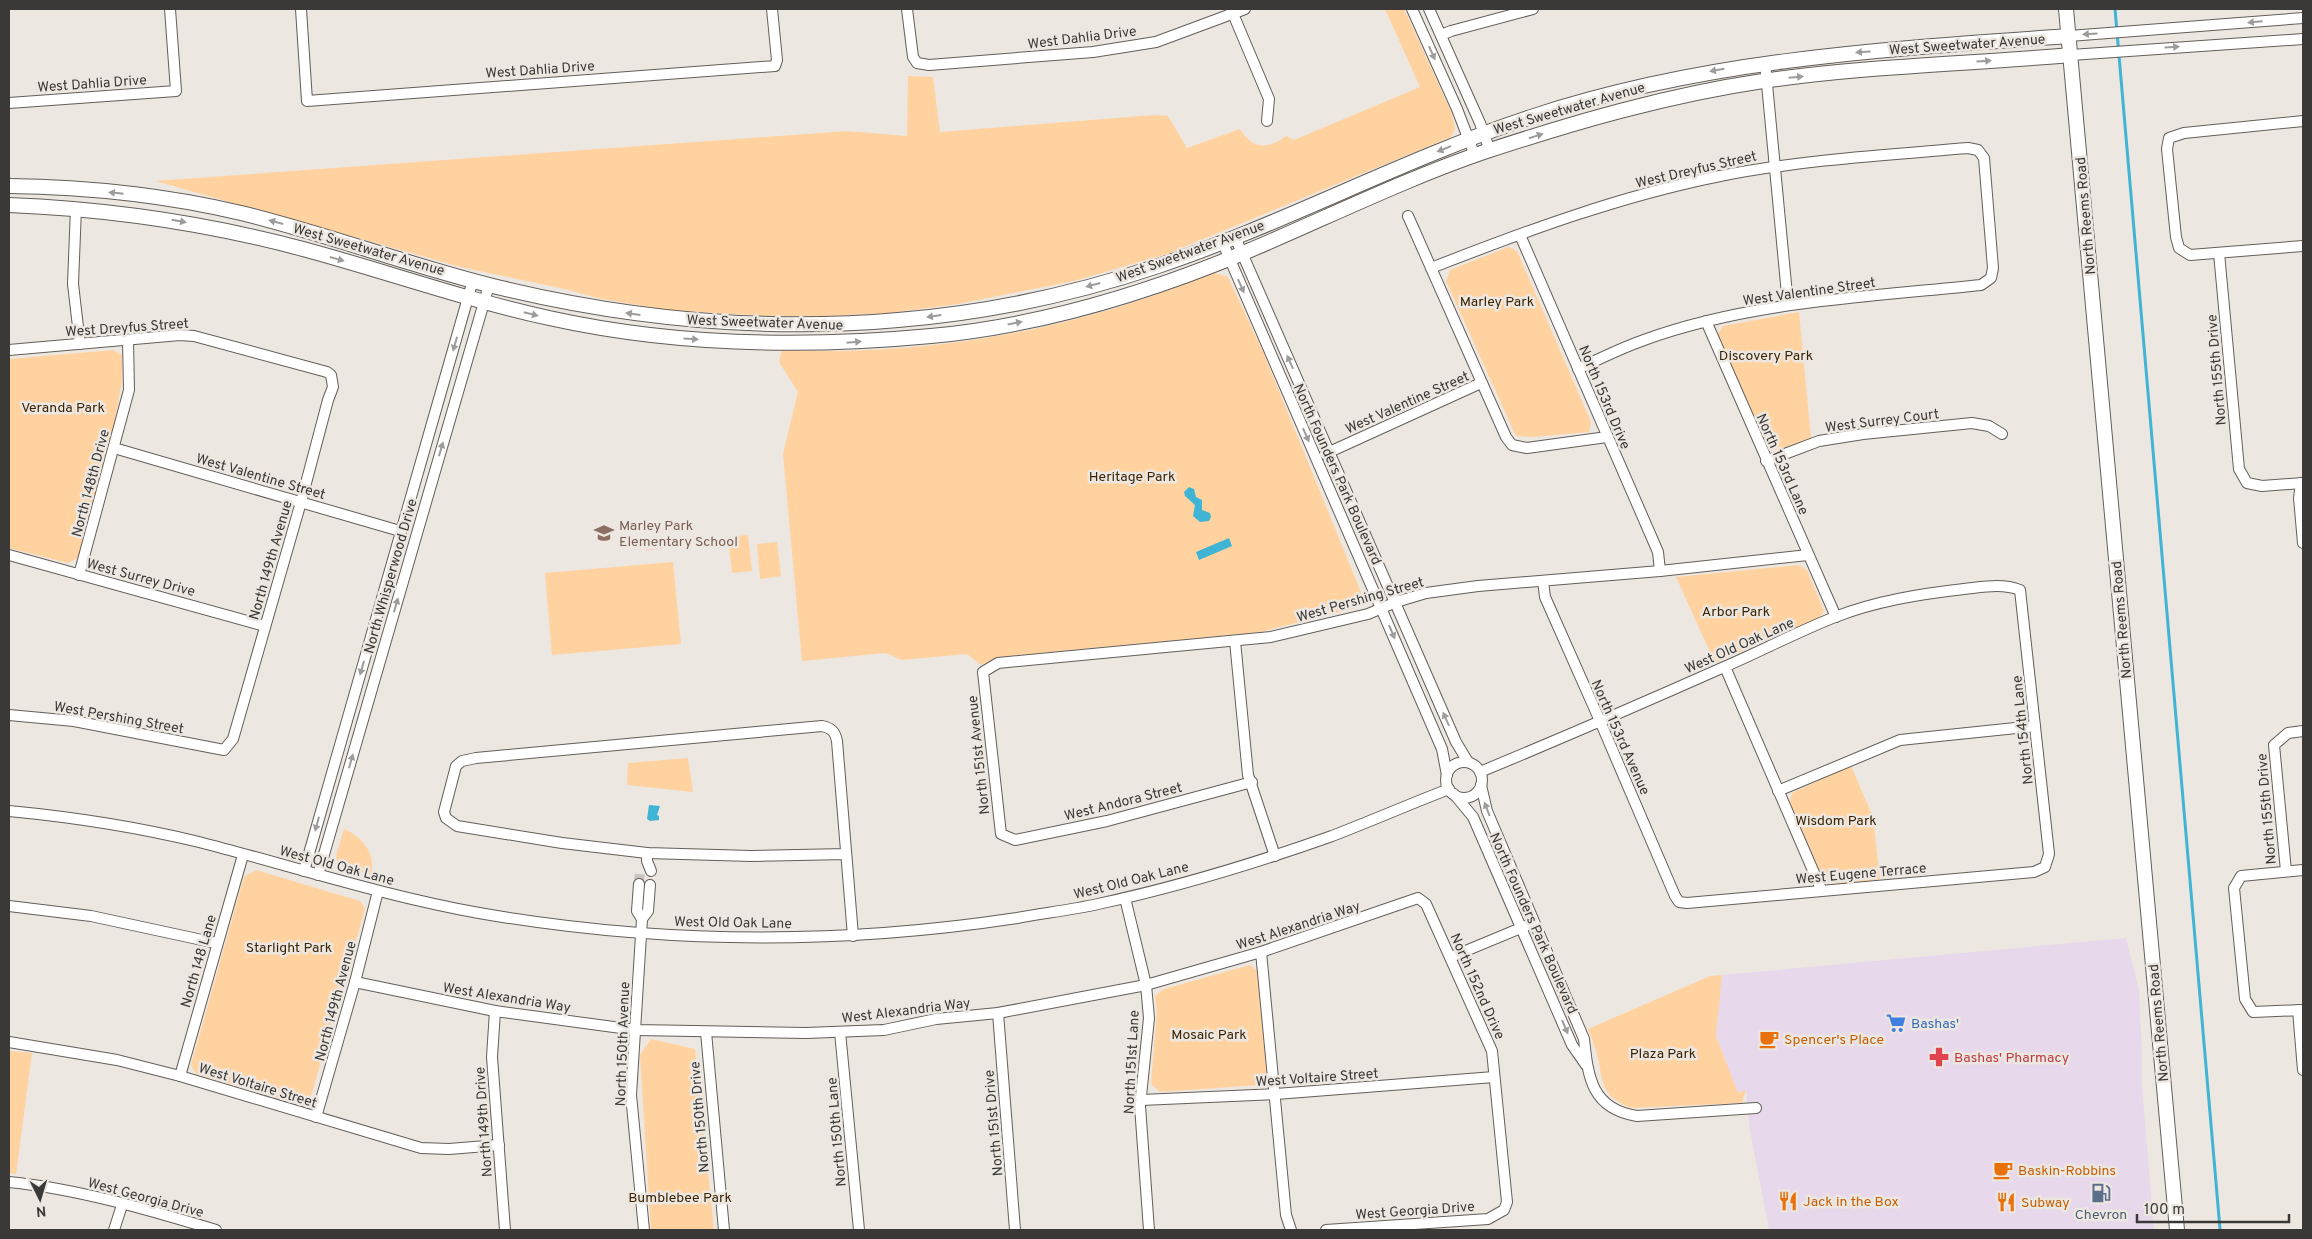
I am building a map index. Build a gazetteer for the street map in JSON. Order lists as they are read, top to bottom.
{
  "streets": {
    "street": [
      "West Dahlia Drive",
      "West Sweetwater Avenue",
      "West Dreyfus Street",
      "North Reems Road",
      "West Valentine Street",
      "North 155th Drive",
      "North 153rd Drive",
      "West Surrey Court",
      "North 153rd Lane",
      "North Founders Park Boulevard",
      "North 148th Drive",
      "North 149th Avenue",
      "North Whisperwood Drive",
      "West Surrey Drive",
      "West Pershing Street",
      "West Old Oak Lane",
      "North 154th Lane",
      "North 153rd Avenue",
      "North 151st Avenue",
      "West Andora Street",
      "West Eugene Terrace",
      "West Alexandria Way",
      "North 148 Lane",
      "North 152nd Drive",
      "North 150th Avenue",
      "North 151st Lane",
      "West Voltaire Street",
      "North 150th Drive",
      "North 149th Drive",
      "North 151st Drive",
      "North 150th Lane",
      "West Georgia Drive"
    ]
  },
  "crossings": [
    ["West Sweetwater Avenue", "North Reems Road"],
    ["West Sweetwater Avenue", "North Founders Park Boulevard"],
    ["West Sweetwater Avenue", "North Whisperwood Drive"],
    ["West Dreyfus Street", "West Valentine Street"],
    ["West Dreyfus Street", "North 153rd Drive"],
    ["West Dreyfus Street", "North 148th Drive"],
    ["West Dreyfus Street", "North 149th Avenue"],
    ["West Valentine Street", "North 153rd Drive"],
    ["West Valentine Street", "North 153rd Lane"],
    ["West Valentine Street", "North Founders Park Boulevard"],
    ["West Valentine Street", "North 148th Drive"],
    ["West Valentine Street", "North 149th Avenue"],
    ["West Valentine Street", "North Whisperwood Drive"],
    ["North 153rd Drive", "West Pershing Street"],
    ["West Surrey Court", "North 153rd Lane"],
    ["North 153rd Lane", "West Pershing Street"],
    ["North 153rd Lane", "West Old Oak Lane"],
    ["North Founders Park Boulevard", "West Pershing Street"],
    ["North Founders Park Boulevard", "West Old Oak Lane"],
    ["North 148th Drive", "West Surrey Drive"],
    ["North 149th Avenue", "West Surrey Drive"],
    ["North 149th Avenue", "West Pershing Street"],
    ["North 149th Avenue", "West Old Oak Lane"],
    ["North 149th Avenue", "West Alexandria Way"],
    ["North 149th Avenue", "West Voltaire Street"],
    ["North Whisperwood Drive", "West Old Oak Lane"],
    ["West Pershing Street", "North 153rd Avenue"],
    ["West Pershing Street", "North 151st Avenue"],
    ["West Old Oak Lane", "North 154th Lane"],
    ["West Old Oak Lane", "North 153rd Avenue"],
    ["West Old Oak Lane", "North 148 Lane"],
    ["West Old Oak Lane", "North 150th Avenue"],
    ["West Old Oak Lane", "North 151st Lane"],
    ["North 154th Lane", "West Eugene Terrace"],
    ["North 153rd Avenue", "West Eugene Terrace"],
    ["North 151st Avenue", "West Andora Street"],
    ["West Alexandria Way", "North 152nd Drive"],
    ["West Alexandria Way", "North 150th Avenue"],
    ["West Alexandria Way", "North 151st Lane"],
    ["West Alexandria Way", "North 150th Drive"],
    ["West Alexandria Way", "North 149th Drive"],
    ["West Alexandria Way", "North 151st Drive"],
    ["West Alexandria Way", "North 150th Lane"],
    ["North 148 Lane", "West Voltaire Street"],
    ["North 152nd Drive", "West Voltaire Street"],
    ["North 152nd Drive", "West Georgia Drive"],
    ["North 151st Lane", "West Voltaire Street"],
    ["West Voltaire Street", "North 149th Drive"]
  ],
  "parks": [
    "Marley Park",
    "Discovery Park",
    "Veranda Park",
    "Heritage Park",
    "Arbor Park",
    "Wisdom Park",
    "Starlight Park",
    "Mosaic Park",
    "Plaza Park",
    "Bumblebee Park"
  ],
  "places": {
    "school or university": ["Marley Park Elementary School"],
    "supermarket": ["Bashas'"],
    "cafe": ["Spencer's Place", "Baskin-Robbins"],
    "pharmacy": ["Bashas' Pharmacy"],
    "fuel station": ["Chevron"],
    "restaurant": ["Jack in the Box", "Subway"]
  },
  "scale_bar": "100 m",
  "north": "bottom"
}
